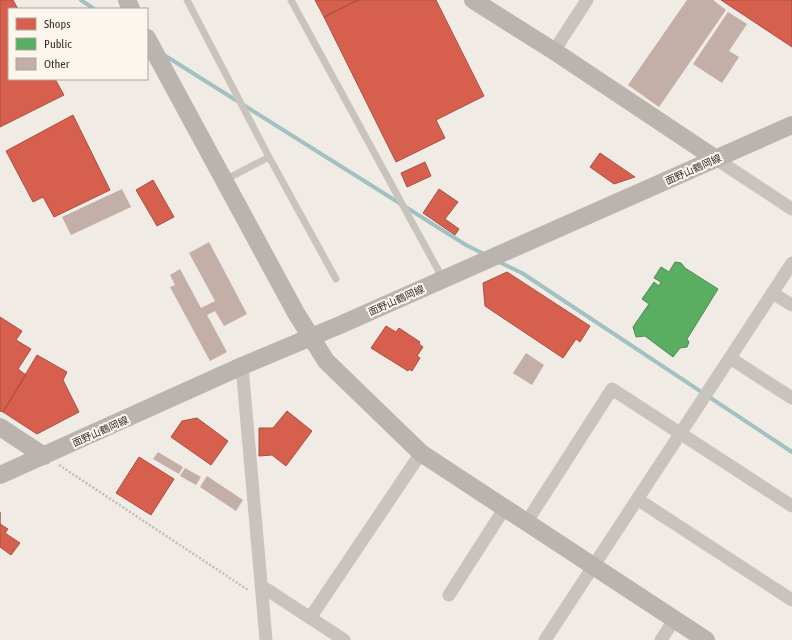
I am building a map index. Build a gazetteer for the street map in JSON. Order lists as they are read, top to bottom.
{
  "streets": {
    "street": ["面野山鶴岡線"]
  },
  "legend": ["Shops", "Public", "Other"]
}
